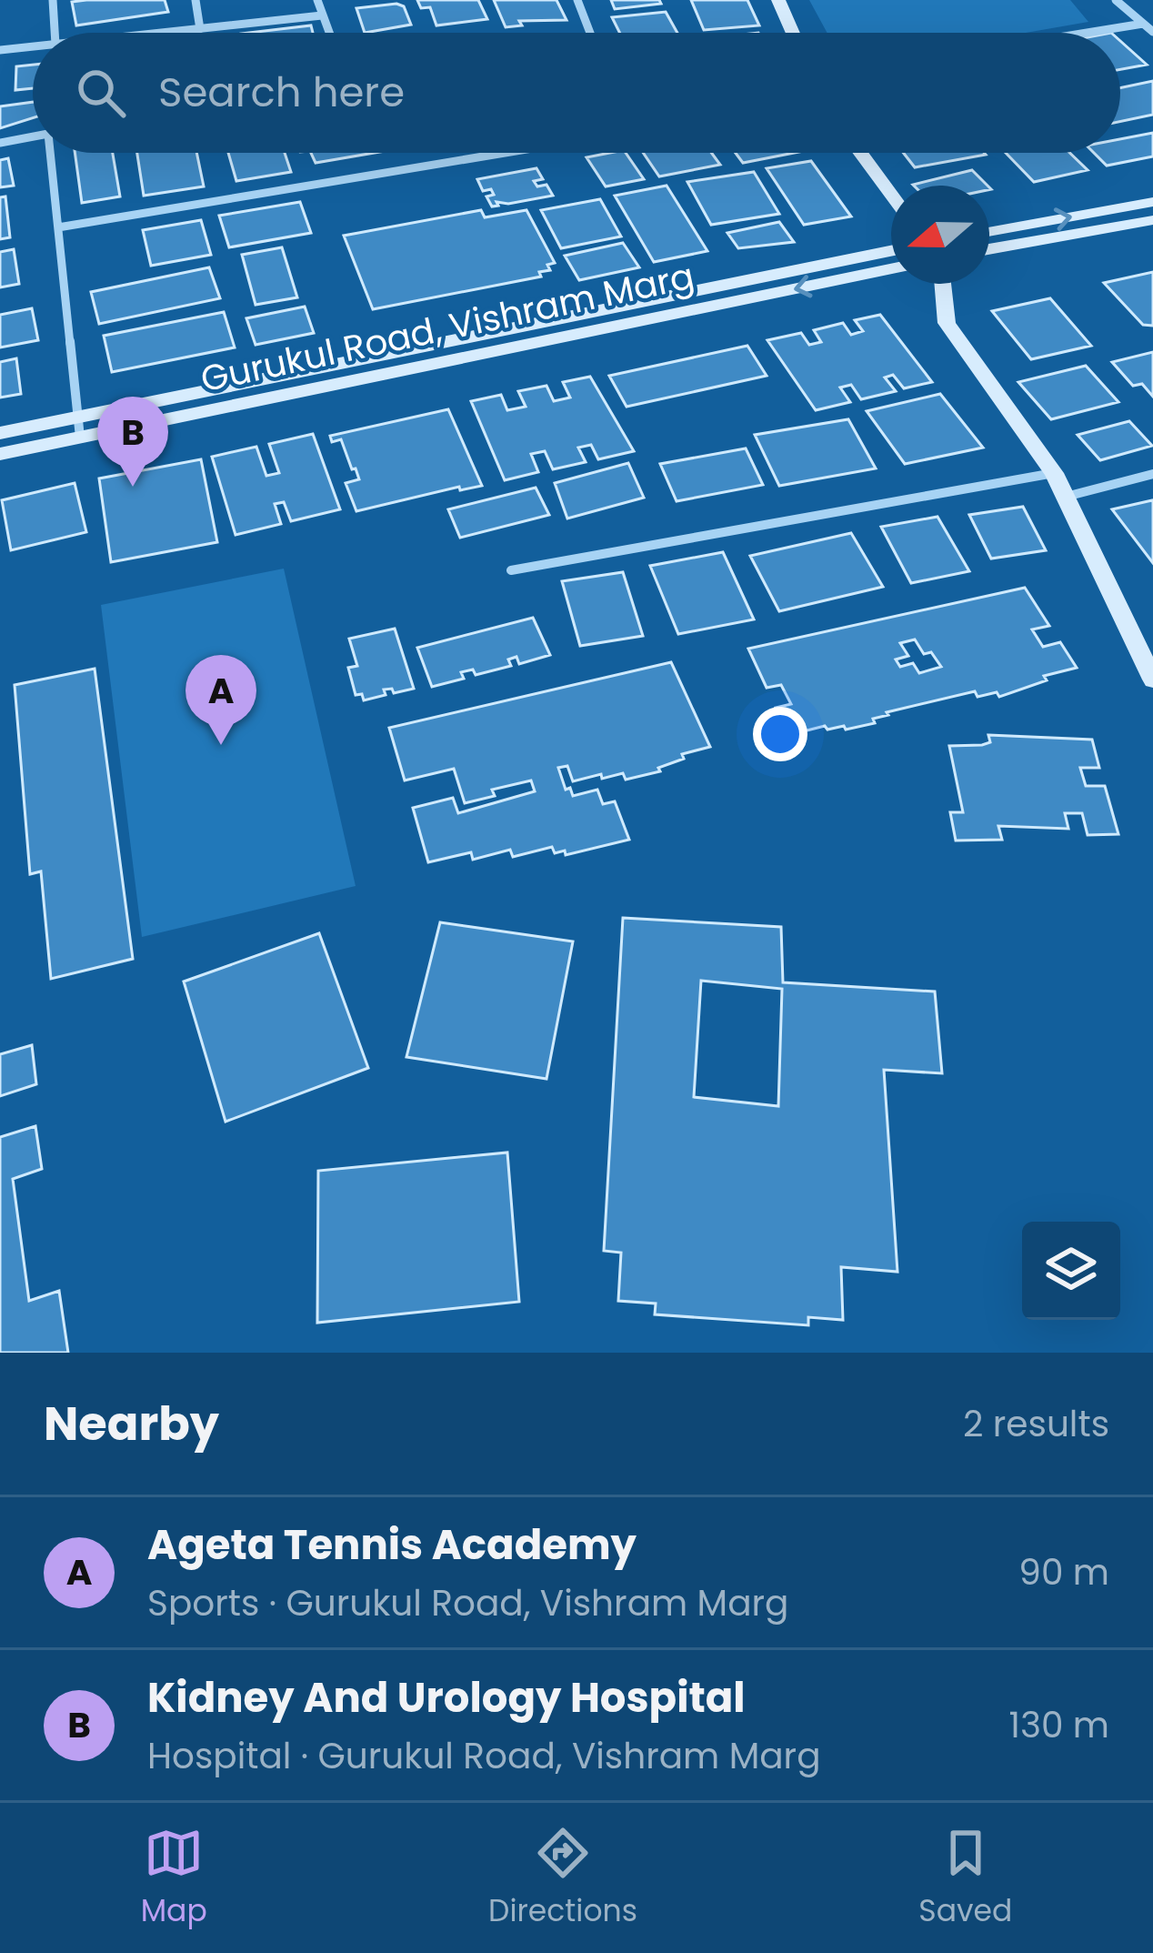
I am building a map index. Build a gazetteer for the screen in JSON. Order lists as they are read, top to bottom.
{
  "streets": {
    "street": ["Gurukul Road, Vishram Marg"]
  },
  "north": "left",
  "page": {
    "search": "Search here",
    "pins": ["B", "A"],
    "heading": ["Nearby", "2 results"],
    "list": [
      {
        "mark": "A",
        "name": "Ageta Tennis Academy",
        "note": "Sports · Gurukul Road, Vishram Marg",
        "value": "90 m"
      },
      {
        "mark": "B",
        "name": "Kidney And Urology Hospital",
        "note": "Hospital · Gurukul Road, Vishram Marg",
        "value": "130 m"
      }
    ],
    "nav": ["Map", "Directions", "Saved"]
  }
}
